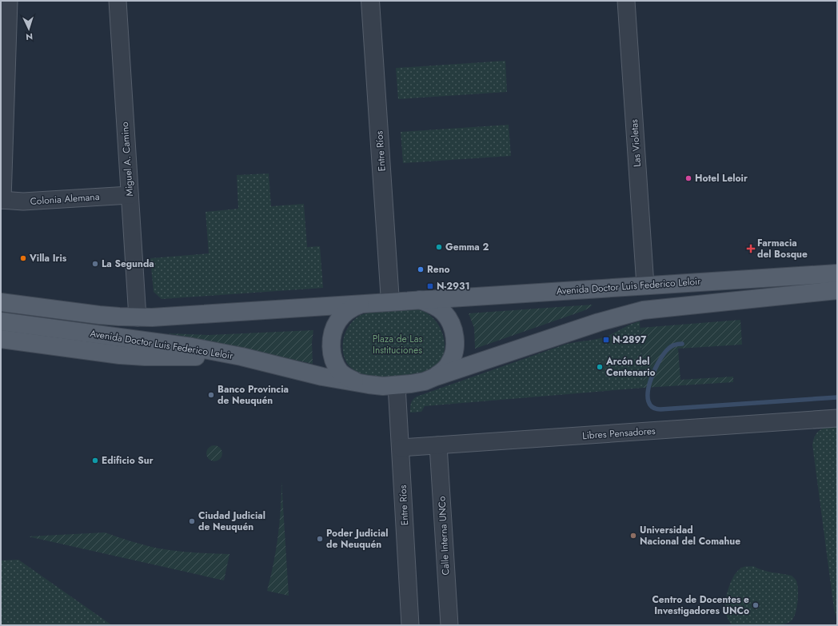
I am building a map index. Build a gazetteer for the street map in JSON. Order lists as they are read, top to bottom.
{
  "streets": {
    "main road": ["Avenida Doctor Luis Federico Leloir"],
    "street": [
      "Las Violetas",
      "Entre Ríos",
      "Miguel A. Camino",
      "Colonia Alemana",
      "Libres Pensadores",
      "Calle Interna UNCo"
    ]
  },
  "crossings": [
    ["Las Violetas", "Avenida Doctor Luis Federico Leloir"],
    ["Entre Ríos", "Avenida Doctor Luis Federico Leloir"],
    ["Entre Ríos", "Libres Pensadores"],
    ["Miguel A. Camino", "Colonia Alemana"],
    ["Miguel A. Camino", "Avenida Doctor Luis Federico Leloir"],
    ["Libres Pensadores", "Calle Interna UNCo"]
  ],
  "parks": ["Plaza de Las Instituciones"],
  "places": {
    "other": [
      "Hotel Leloir",
      "Gemma 2",
      "Villa Iris",
      "La Segunda",
      "Reno",
      "Arcón del Centenario",
      "Banco Provincia de Neuquén",
      "Edificio Sur",
      "Ciudad Judicial de Neuquén",
      "Universidad Nacional del Comahue",
      "Poder Judicial de Neuquén",
      "Centro de Docentes e Investigadores UNCo"
    ],
    "health": ["Farmacia del Bosque"],
    "transit": ["N-2931", "N-2897"]
  },
  "north": "bottom"
}
